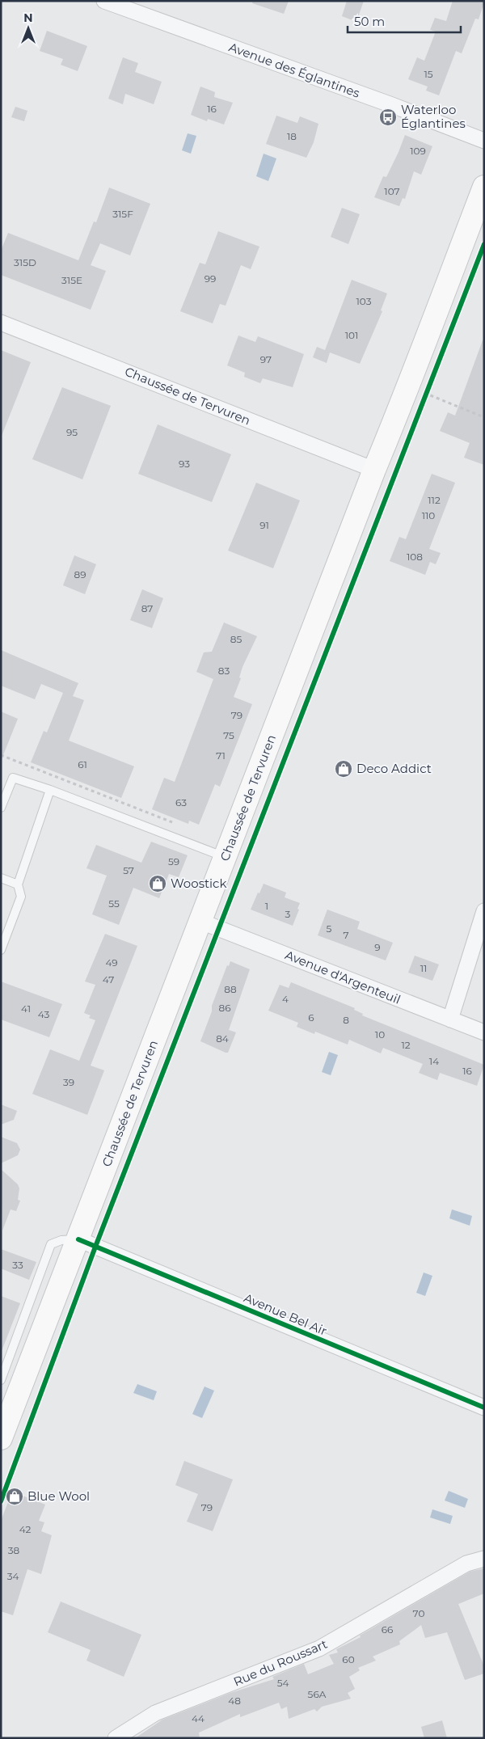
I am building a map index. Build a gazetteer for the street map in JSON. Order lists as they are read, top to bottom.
{
  "streets": {
    "main road": ["Chaussée de Tervuren"],
    "street": [
      "Avenue des Églantines",
      "Avenue d'Argenteuil",
      "Avenue Bel Air",
      "Rue du Roussart"
    ]
  },
  "crossings": [
    ["Chaussée de Tervuren", "Avenue d'Argenteuil"],
    ["Chaussée de Tervuren", "Avenue Bel Air"]
  ],
  "places": {
    "bus stop": ["Waterloo Églantines"],
    "shop": ["Deco Addict", "Woostick", "Blue Wool"]
  },
  "house_numbers": [
    "15",
    "16",
    "18",
    "109",
    "107",
    "315F",
    "315D",
    "99",
    "315E",
    "103",
    "101",
    "97",
    "95",
    "93",
    "112",
    "110",
    "91",
    "108",
    "89",
    "87",
    "85",
    "83",
    "79",
    "75",
    "71",
    "61",
    "63",
    "59",
    "57",
    "55",
    "1",
    "3",
    "5",
    "7",
    "9",
    "49",
    "11",
    "47",
    "88",
    "4",
    "86",
    "41",
    "43",
    "6",
    "8",
    "10",
    "84",
    "12",
    "14",
    "16",
    "39",
    "33",
    "79",
    "42",
    "38",
    "34",
    "70",
    "66",
    "60",
    "54",
    "56A",
    "48",
    "44"
  ],
  "scale_bar": "50 m",
  "north": "top"
}
